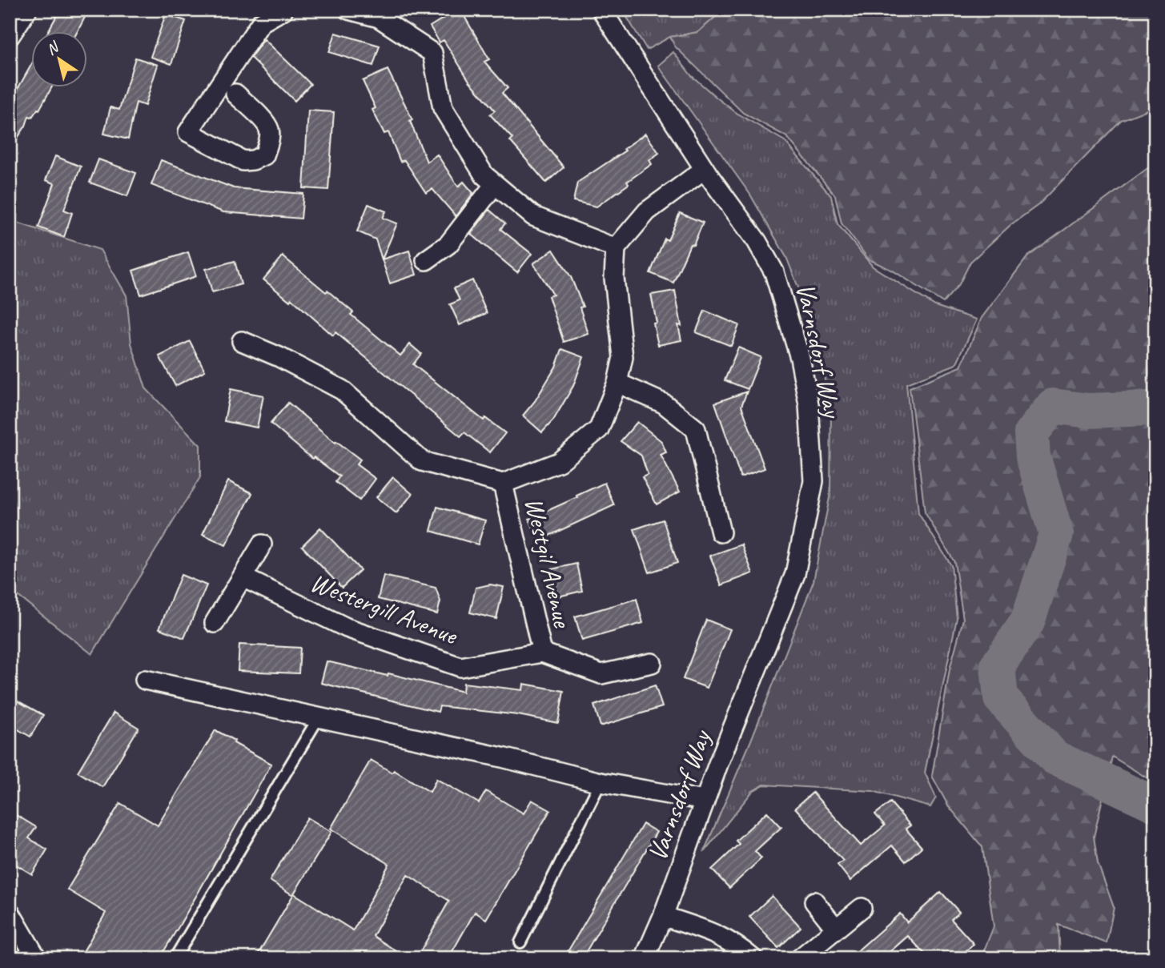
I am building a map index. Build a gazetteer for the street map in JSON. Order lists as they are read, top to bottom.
{
  "streets": {
    "street": ["Varnsdorf Way", "Westgil Avenue", "Westergill Avenue"]
  },
  "crossings": [
    ["Westgil Avenue", "Westergill Avenue"]
  ],
  "north": "top left"
}
